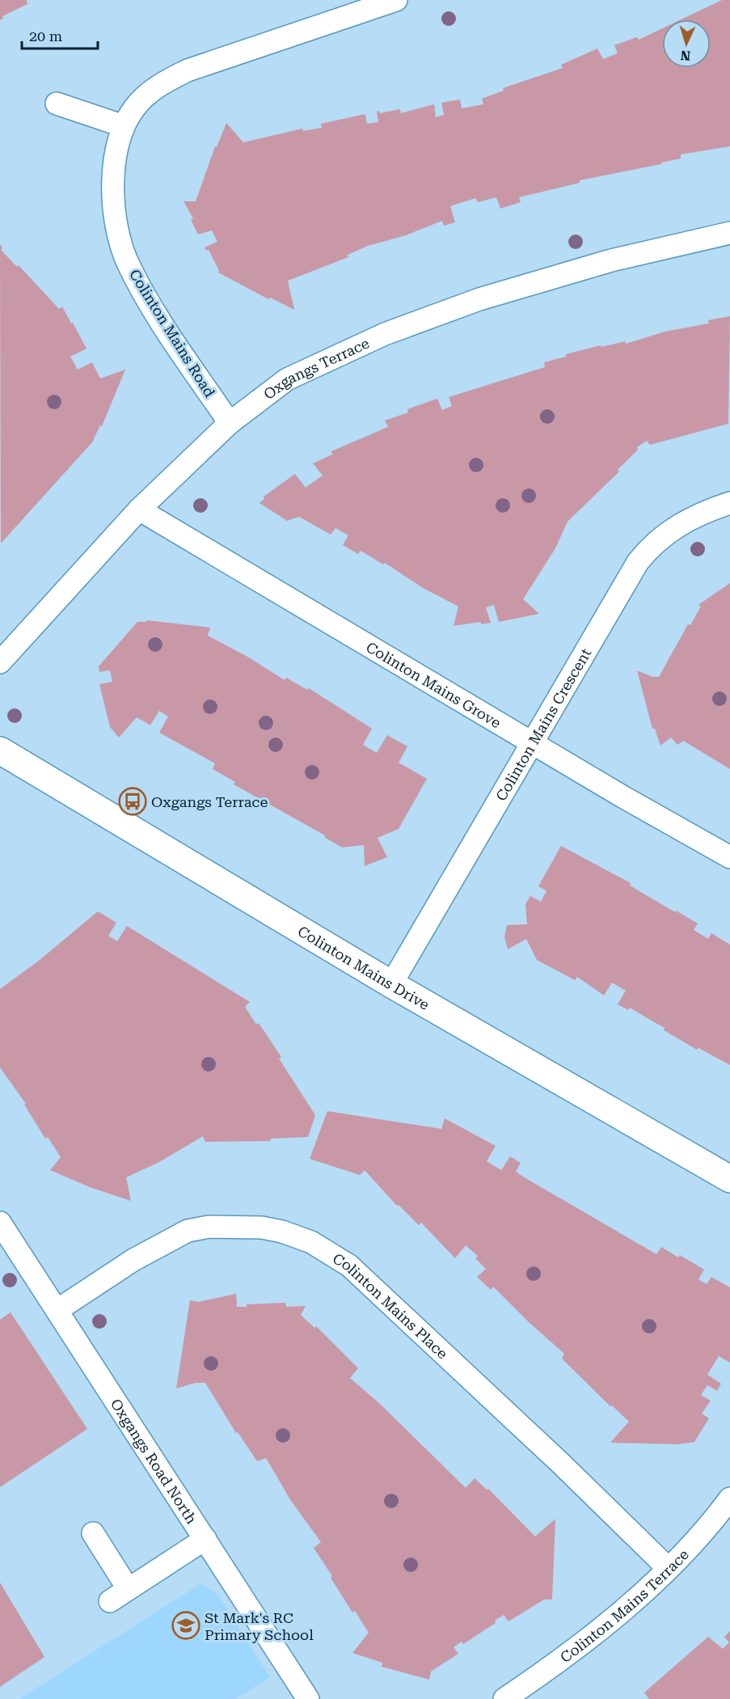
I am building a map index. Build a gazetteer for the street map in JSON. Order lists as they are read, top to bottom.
{
  "streets": {
    "street": [
      "Colinton Mains Road",
      "Oxgangs Terrace",
      "Colinton Mains Grove",
      "Colinton Mains Crescent",
      "Colinton Mains Drive",
      "Colinton Mains Place",
      "Oxgangs Road North",
      "Colinton Mains Terrace"
    ]
  },
  "crossings": [
    ["Colinton Mains Road", "Oxgangs Terrace"],
    ["Oxgangs Terrace", "Colinton Mains Grove"],
    ["Colinton Mains Grove", "Colinton Mains Crescent"],
    ["Colinton Mains Crescent", "Colinton Mains Drive"],
    ["Colinton Mains Place", "Oxgangs Road North"],
    ["Colinton Mains Place", "Colinton Mains Terrace"]
  ],
  "places": {
    "bus stop": ["Oxgangs Terrace"],
    "school or university": ["St Mark's RC Primary School"]
  },
  "scale_bar": "20 m",
  "north": "bottom"
}
